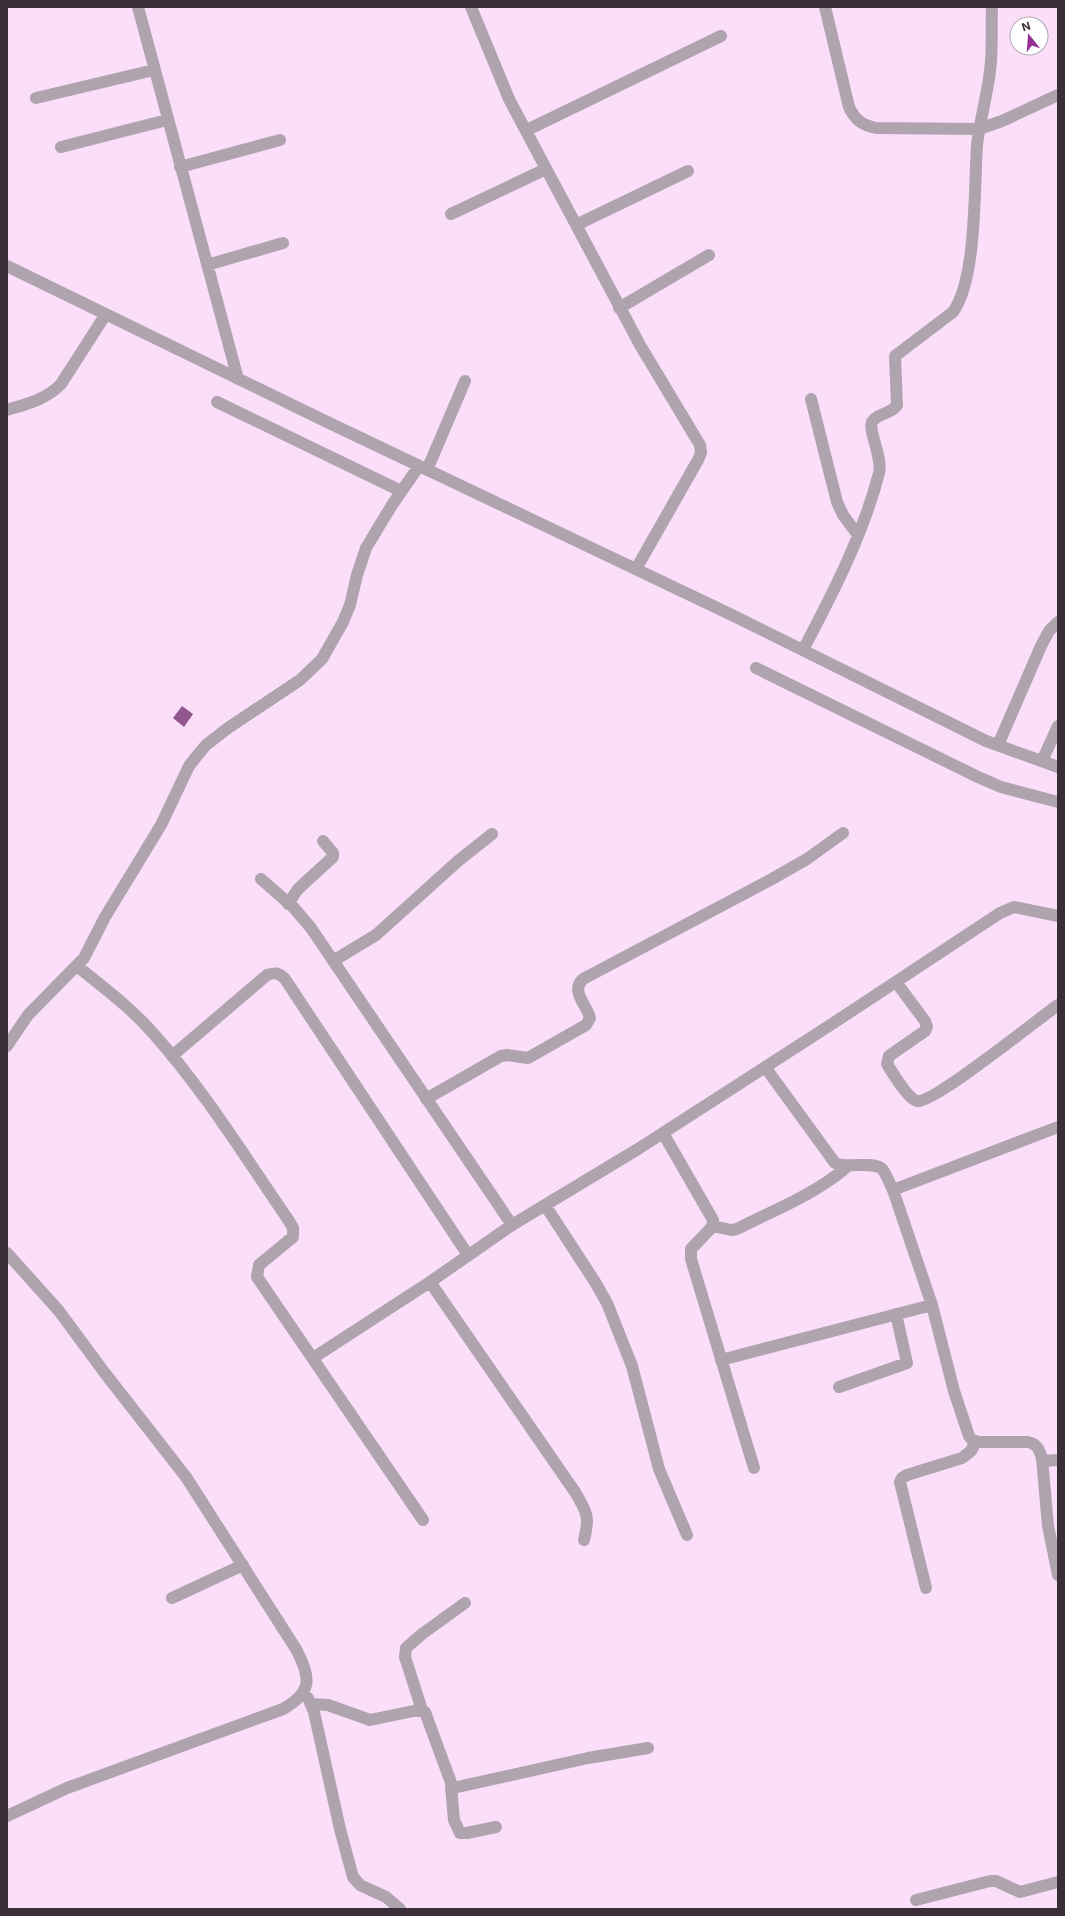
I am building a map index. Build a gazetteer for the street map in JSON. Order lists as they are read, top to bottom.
{
  "north": "top"
}
